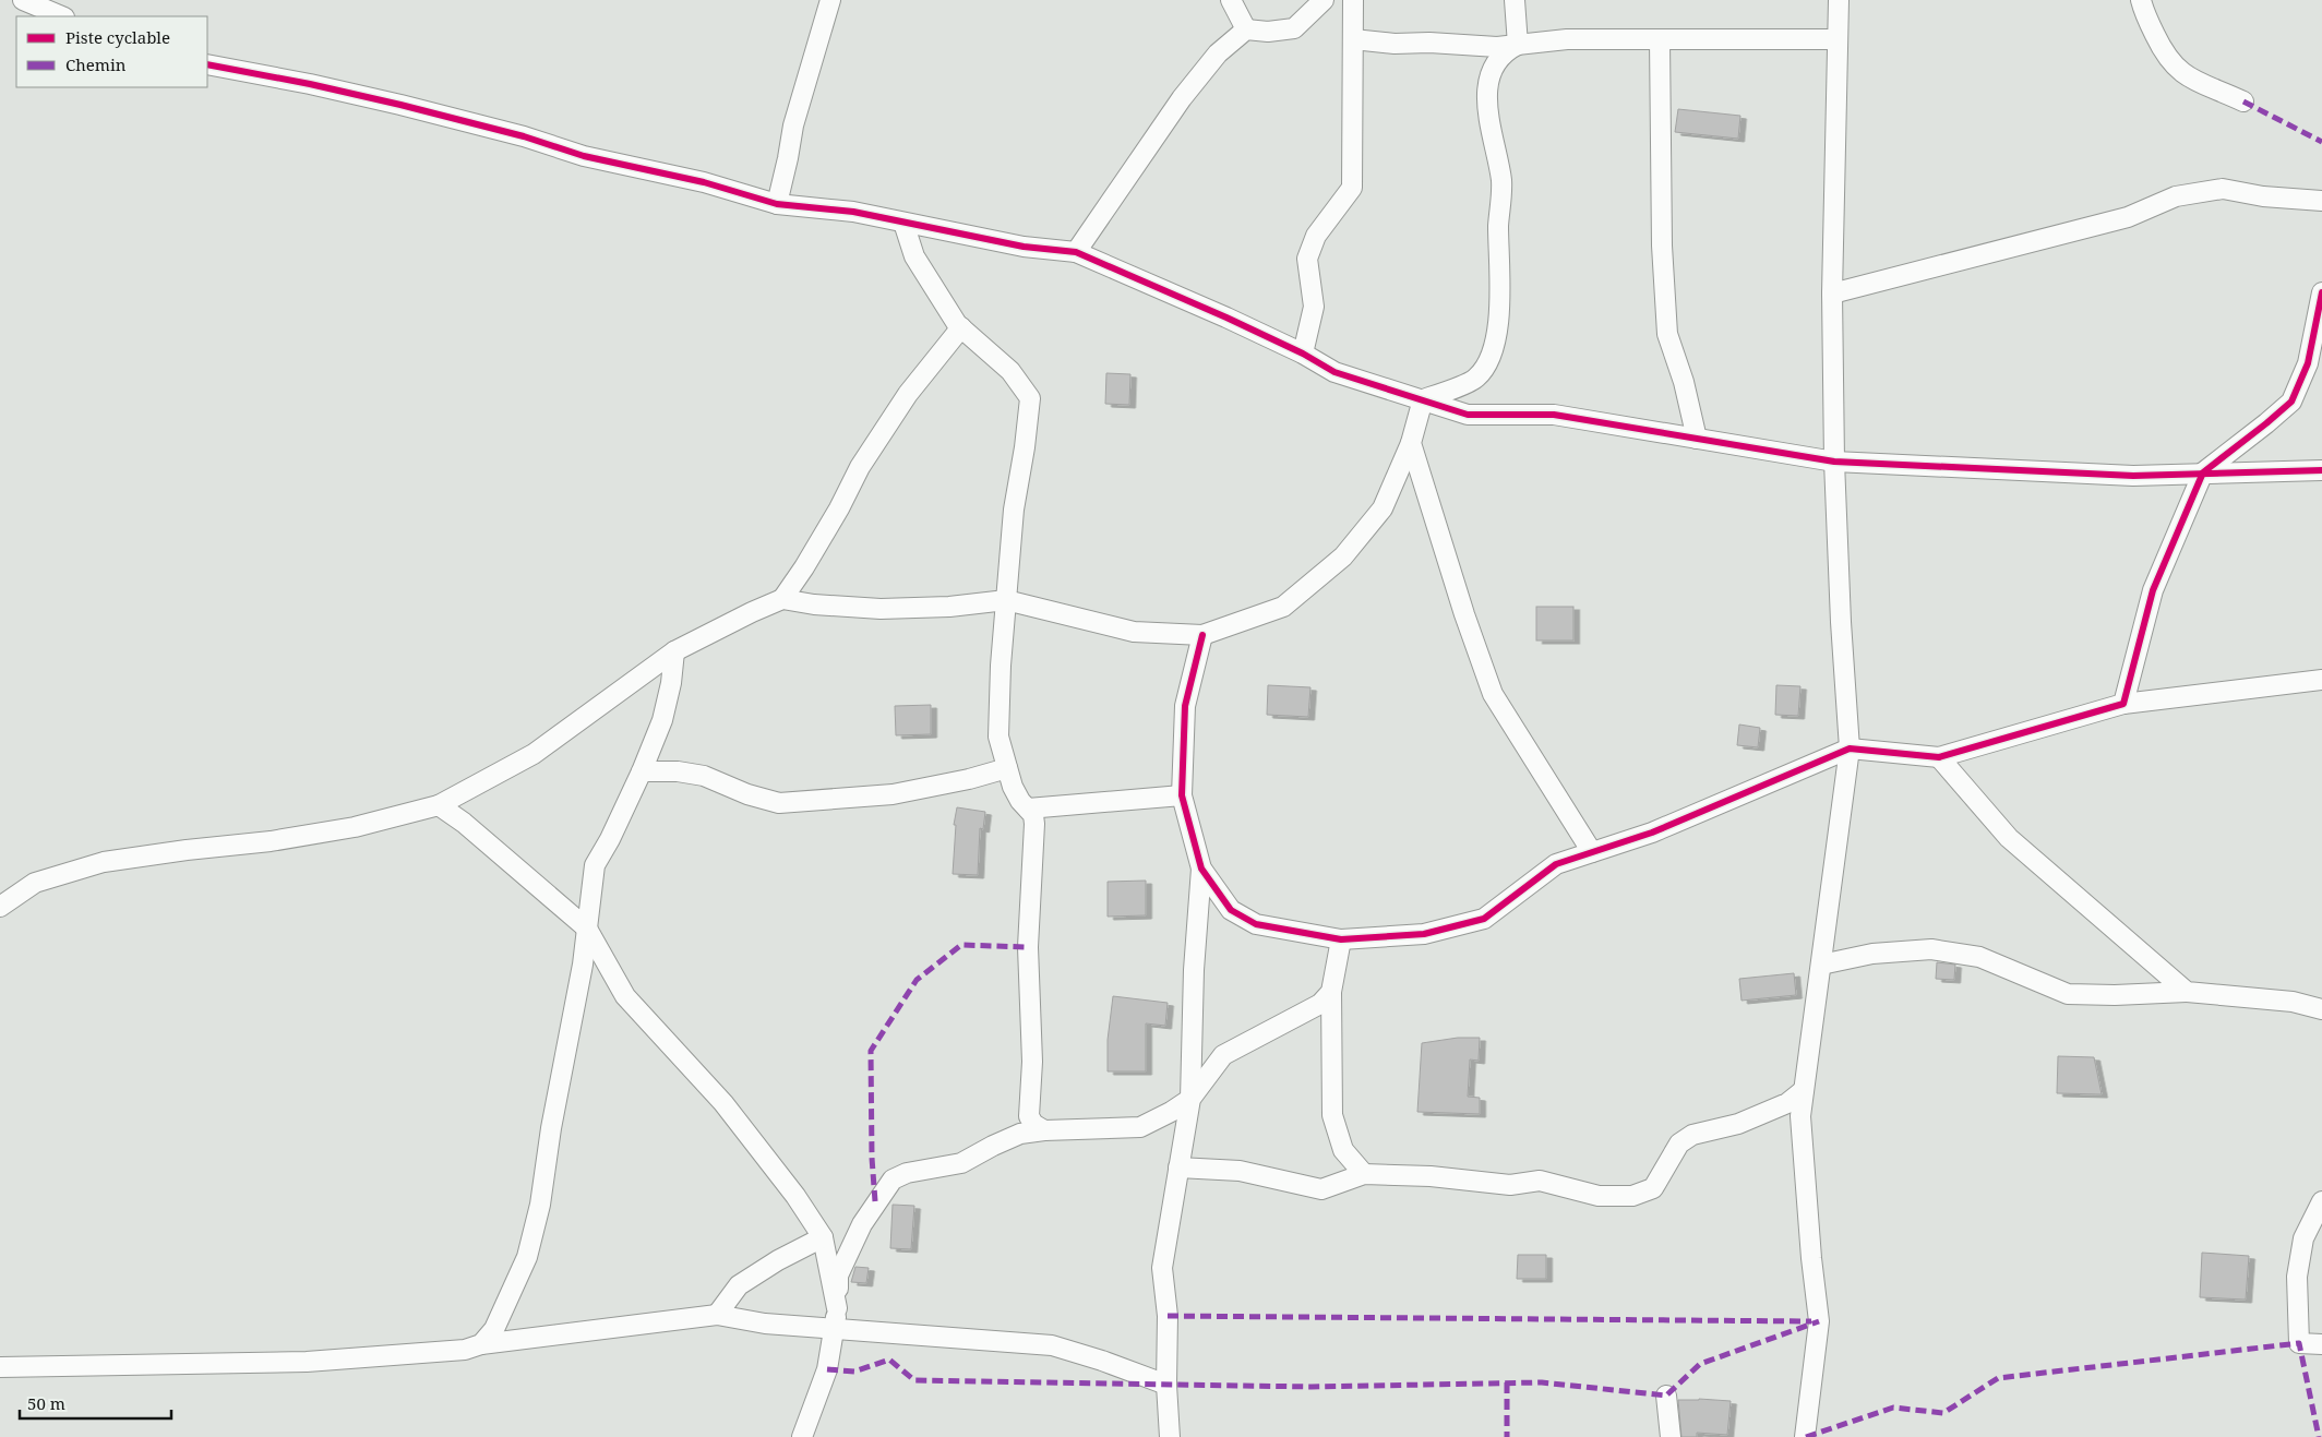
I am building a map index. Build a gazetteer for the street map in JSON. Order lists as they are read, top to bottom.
{
  "legend": ["Piste cyclable", "Chemin"],
  "scale_bar": "50 m"
}
